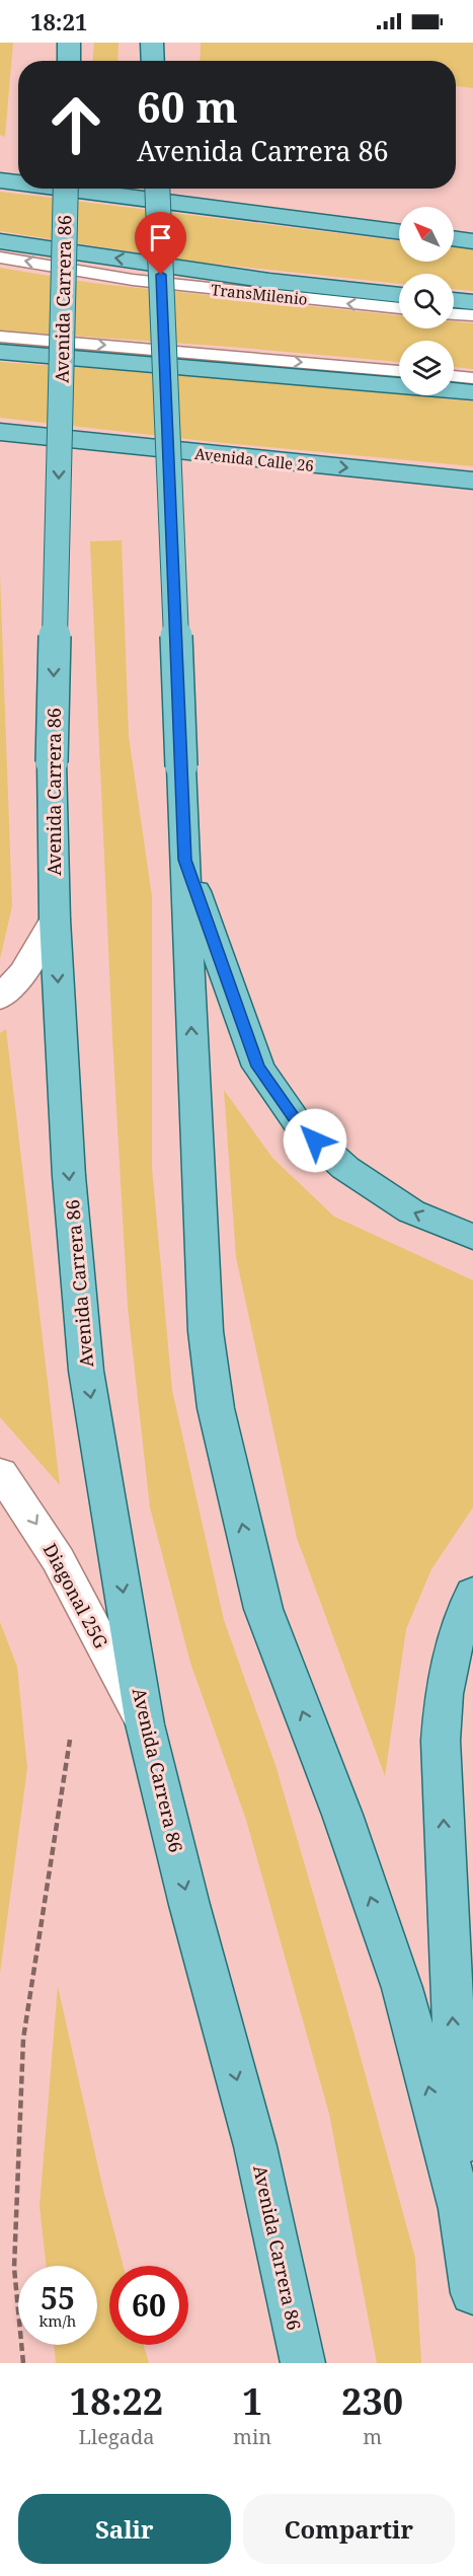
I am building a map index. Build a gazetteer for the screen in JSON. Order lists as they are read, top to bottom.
{
  "streets": {
    "main road": ["Avenida Carrera 86", "Avenida Calle 26"],
    "street": ["Diagonal 25G"],
    "lane": ["TransMilenio"]
  },
  "crossings": [
    ["Avenida Carrera 86", "Diagonal 25G"]
  ],
  "one_way": ["Diagonal 25G"],
  "north": "top left",
  "page": {
    "status": "18:21",
    "turn": ["60 m", "Avenida Carrera 86"],
    "speed": "55 km/h",
    "limit": "60",
    "eta": [
      "18:22",
      "Llegada",
      "1",
      "min",
      "230",
      "m"
    ],
    "buttons": ["Salir", "Compartir"]
  }
}
